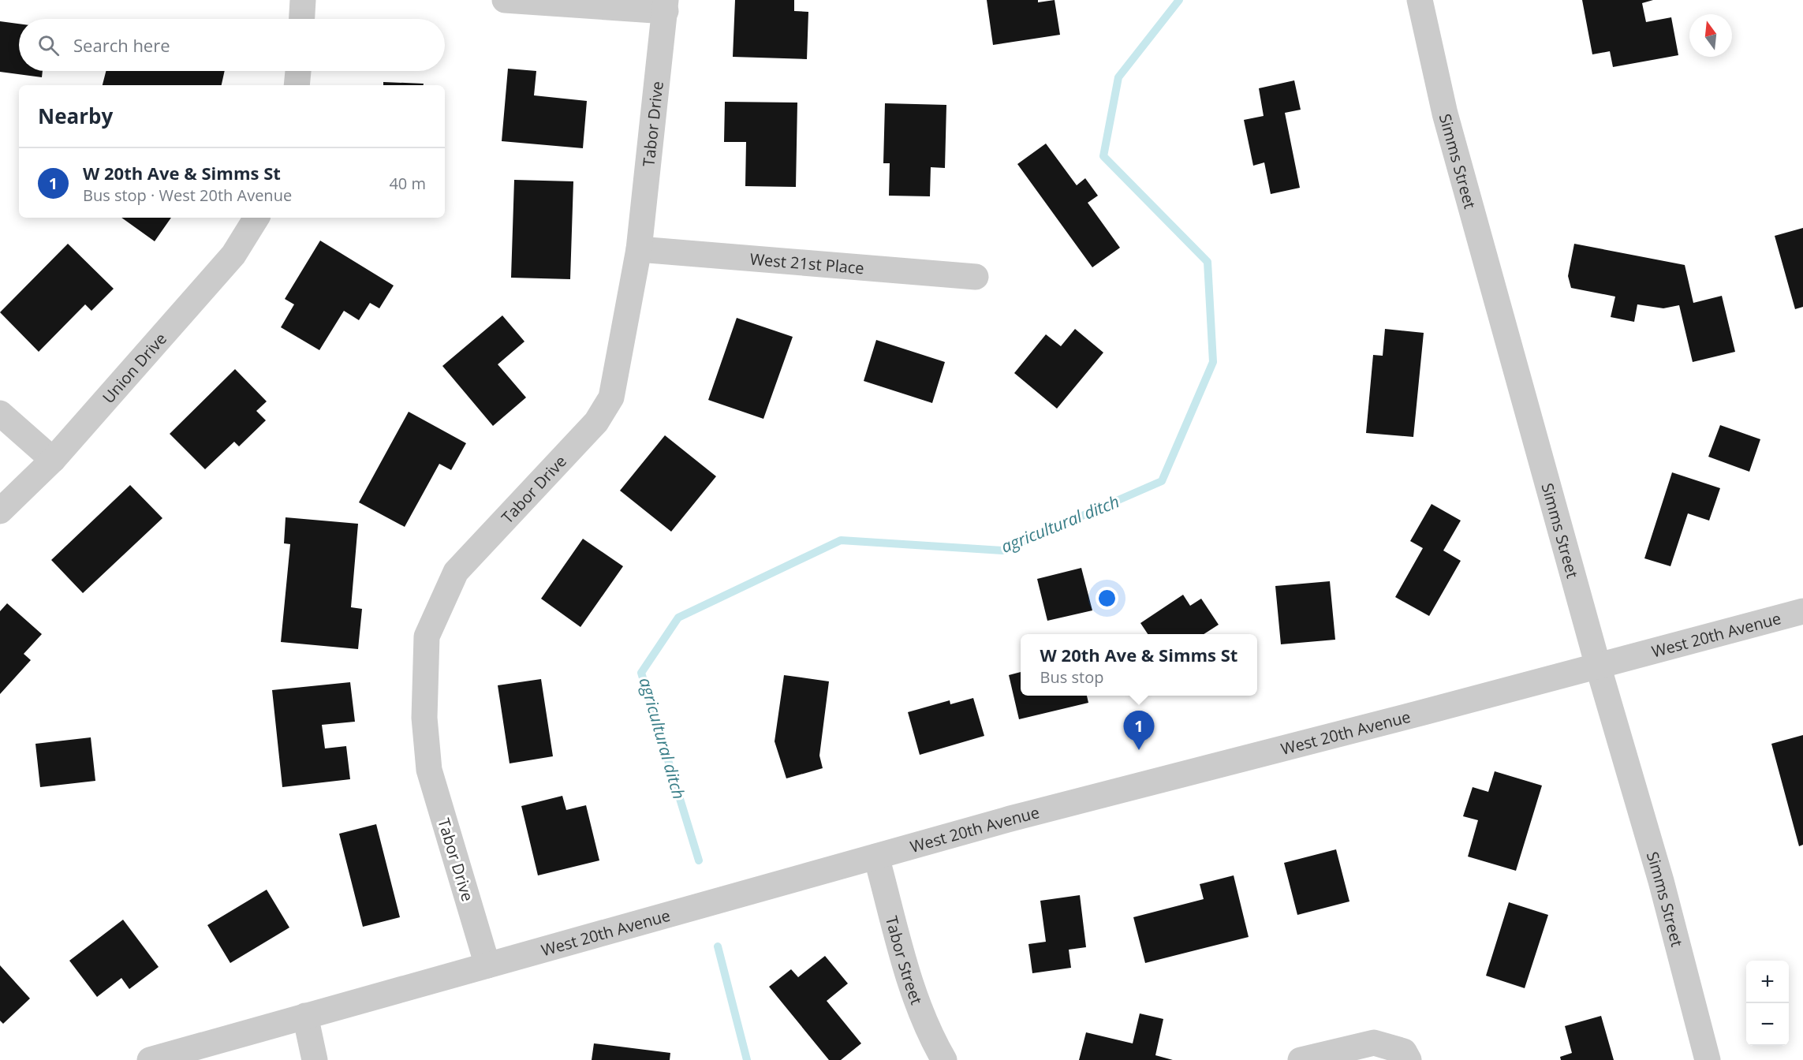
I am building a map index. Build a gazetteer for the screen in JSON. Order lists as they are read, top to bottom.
{
  "streets": {
    "street": [
      "Tabor Drive",
      "Simms Street",
      "West 21st Place",
      "Union Drive",
      "West 20th Avenue",
      "Tabor Street"
    ]
  },
  "crossings": [
    ["Tabor Drive", "West 21st Place"],
    ["Tabor Drive", "West 20th Avenue"],
    ["Simms Street", "West 20th Avenue"],
    ["West 20th Avenue", "Tabor Street"]
  ],
  "water": ["agricultural ditch"],
  "north": "top",
  "page": {
    "search": "Search here",
    "heading": "Nearby",
    "list": [
      {
        "mark": "1",
        "name": "W 20th Ave & Simms St",
        "note": "Bus stop · West 20th Avenue",
        "value": "40 m"
      }
    ],
    "popup": ["W 20th Ave & Simms St", "Bus stop"],
    "pins": "1",
    "map_buttons": ["+", "−"]
  }
}
